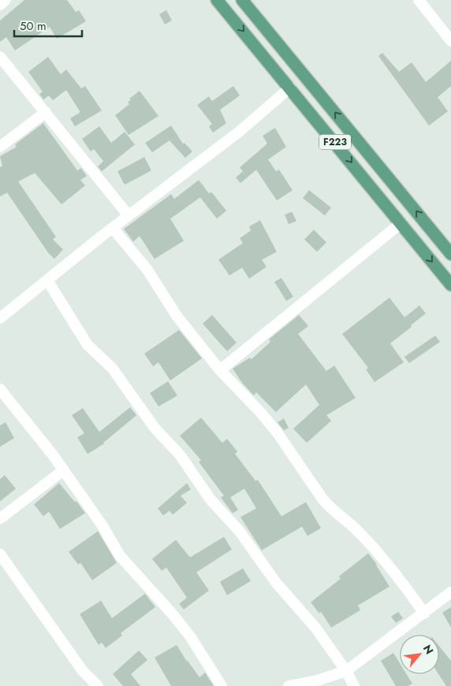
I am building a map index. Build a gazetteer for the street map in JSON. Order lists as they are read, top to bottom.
{
  "streets": {
    "main road": ["F223"]
  },
  "scale_bar": "50 m",
  "north": "top right"
}
